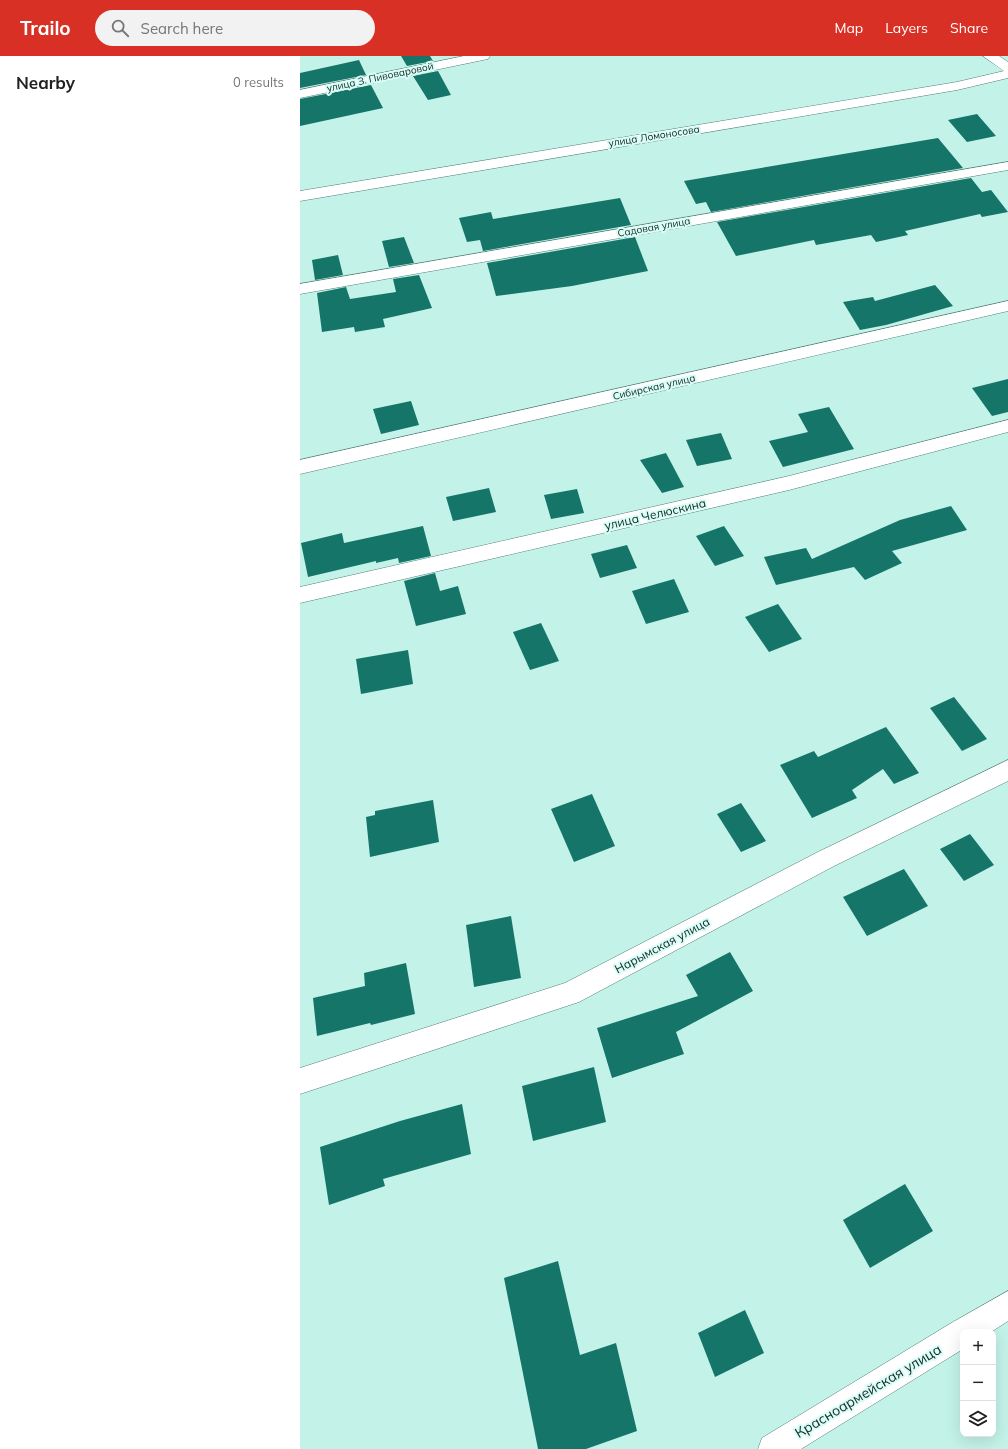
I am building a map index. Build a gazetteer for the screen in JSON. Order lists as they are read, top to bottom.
{
  "streets": {
    "street": [
      "улица З. Пивоваровой",
      "улица Ломоносова",
      "Садовая улица",
      "Сибирская улица",
      "улица Челюскина",
      "Нарымская улица",
      "Красноармейская улица"
    ]
  },
  "page": {
    "header": "Trailo",
    "search": "Search here",
    "nav": ["Map", "Layers", "Share"],
    "heading": ["Nearby", "0 results"],
    "map_buttons": ["+", "−"]
  }
}
